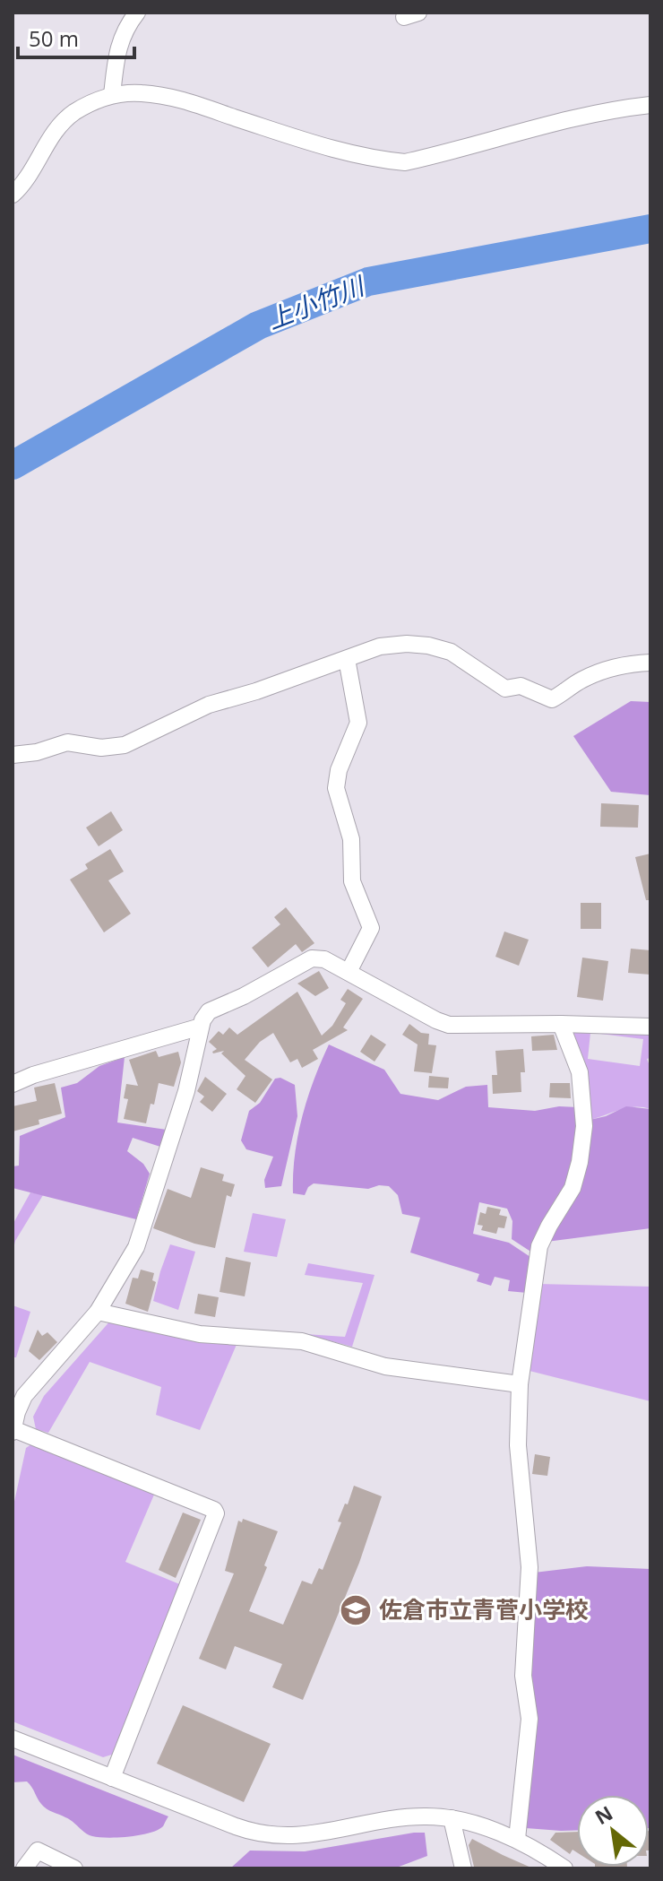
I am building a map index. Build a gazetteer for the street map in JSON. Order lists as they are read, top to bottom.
{
  "water": ["上小竹川"],
  "places": {
    "school or university": ["佐倉市立青菅小学校"]
  },
  "scale_bar": "50 m",
  "north": "top left"
}
